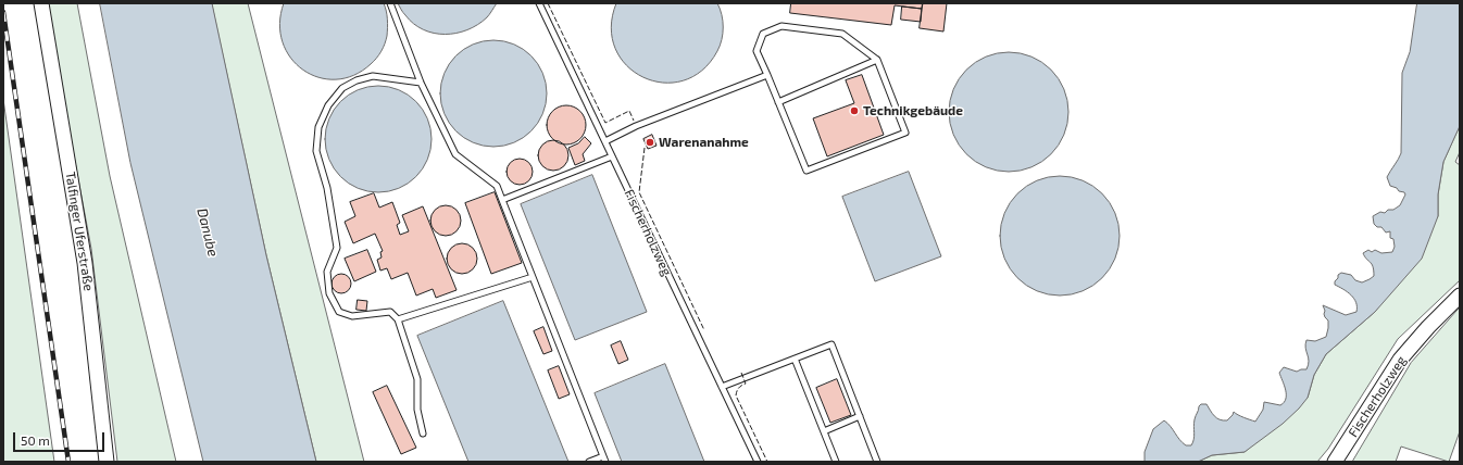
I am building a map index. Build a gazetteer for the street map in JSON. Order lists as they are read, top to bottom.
{
  "streets": {
    "street": ["Talfinger Uferstraße", "Fischerholzweg"]
  },
  "water": ["Danube"],
  "places": ["Technikgebäude", "Warenanahme"],
  "scale_bar": "50 m"
}
